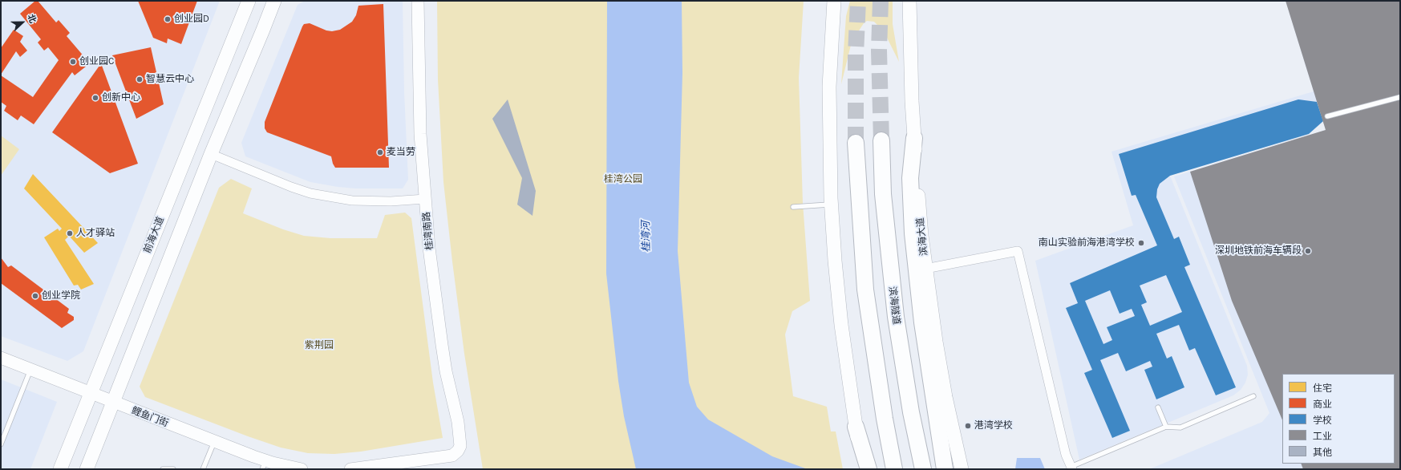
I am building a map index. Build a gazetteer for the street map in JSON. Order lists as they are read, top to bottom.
{
  "streets": {
    "highway": ["滨海隧道"],
    "main road": ["前海大道", "滨海大道"],
    "street": ["桂湾南路", "鲤鱼门街"]
  },
  "crossings": [
    ["前海大道", "鲤鱼门街"]
  ],
  "water": ["桂湾河"],
  "parks": ["桂湾公园", "紫荆园"],
  "places": [
    "创业园D",
    "创业园C",
    "智慧云中心",
    "创新中心",
    "麦当劳",
    "人才驿站",
    "南山实验前海港湾学校",
    "深圳地铁前海车辆段",
    "创业学院",
    "港湾学校"
  ],
  "legend": [
    "住宅",
    "商业",
    "学校",
    "工业",
    "其他"
  ],
  "north": "right"
}
